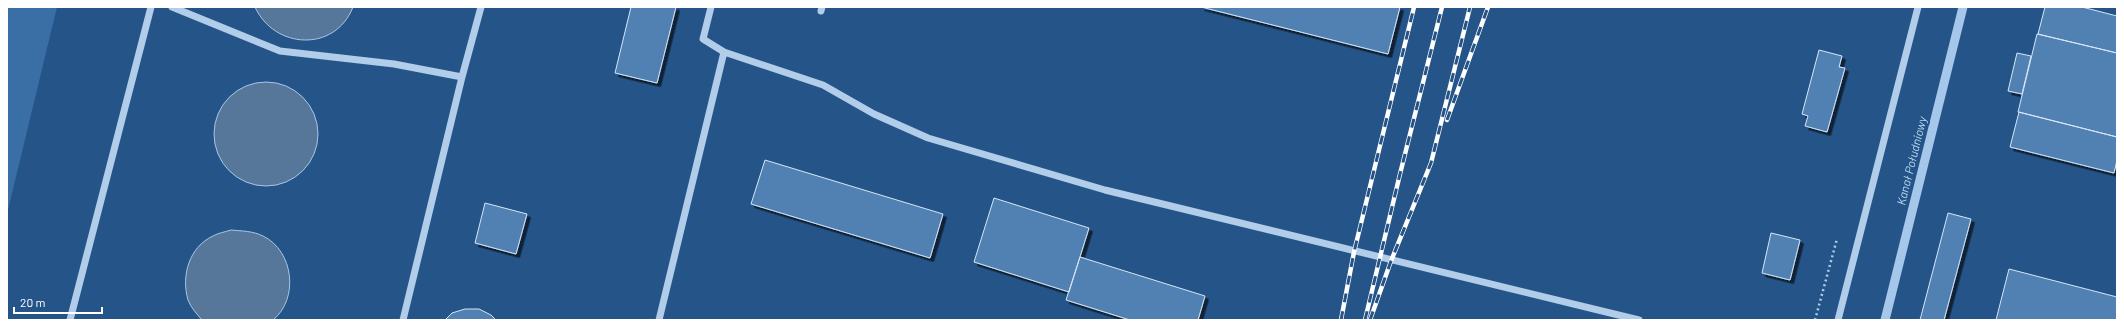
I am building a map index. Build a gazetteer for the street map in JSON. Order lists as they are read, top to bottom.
{
  "water": ["Kanał Południowy"],
  "scale_bar": "20 m"
}
